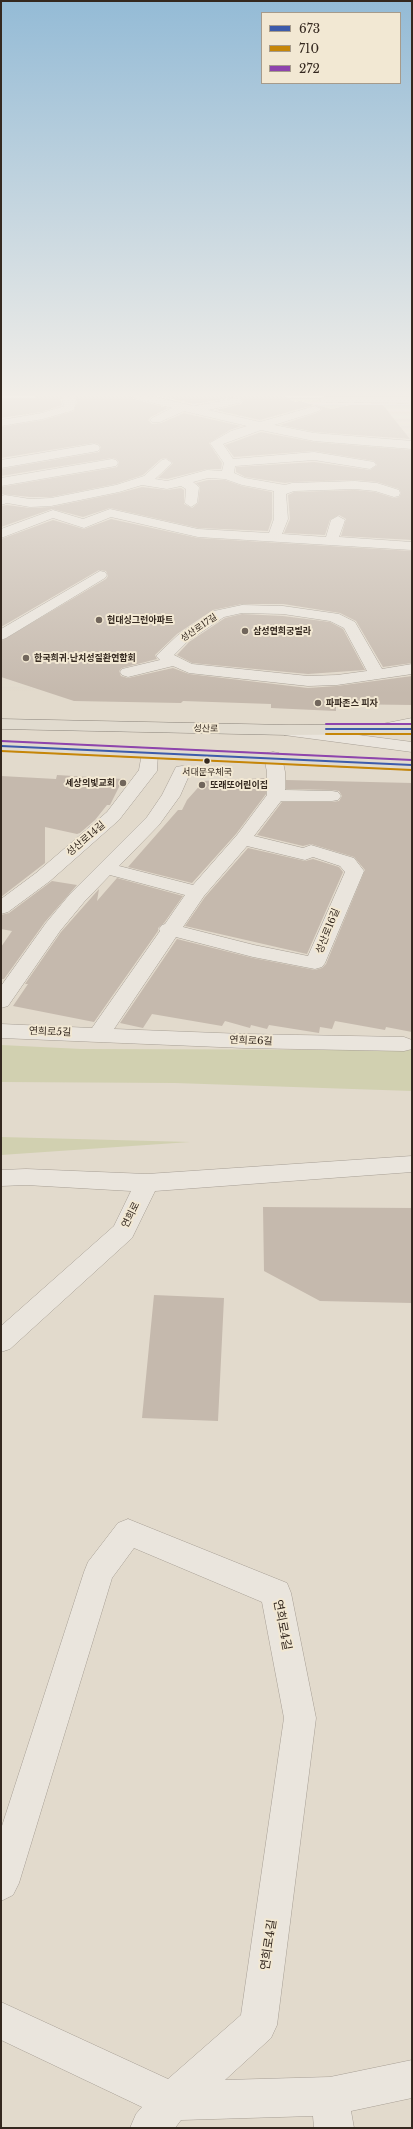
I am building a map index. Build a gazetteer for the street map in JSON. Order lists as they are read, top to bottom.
{
  "streets": {
    "main road": ["성산로"],
    "street": [
      "성산로17길",
      "성산로14길",
      "성산로16길",
      "연희로5길",
      "연희로6길",
      "연희로",
      "연희로4길"
    ]
  },
  "crossings": [
    ["연희로5길", "연희로6길"]
  ],
  "places": [
    "현대싱그런아파트",
    "삼성연희궁빌라",
    "한국희귀·난치성질환연합회",
    "파파존스 피자",
    "서대문우체국",
    "세상의빛교회",
    "또래또어린이집"
  ],
  "lines": ["transit line 272", "transit line 673", "transit line 710"],
  "legend": ["673", "710", "272"]
}
